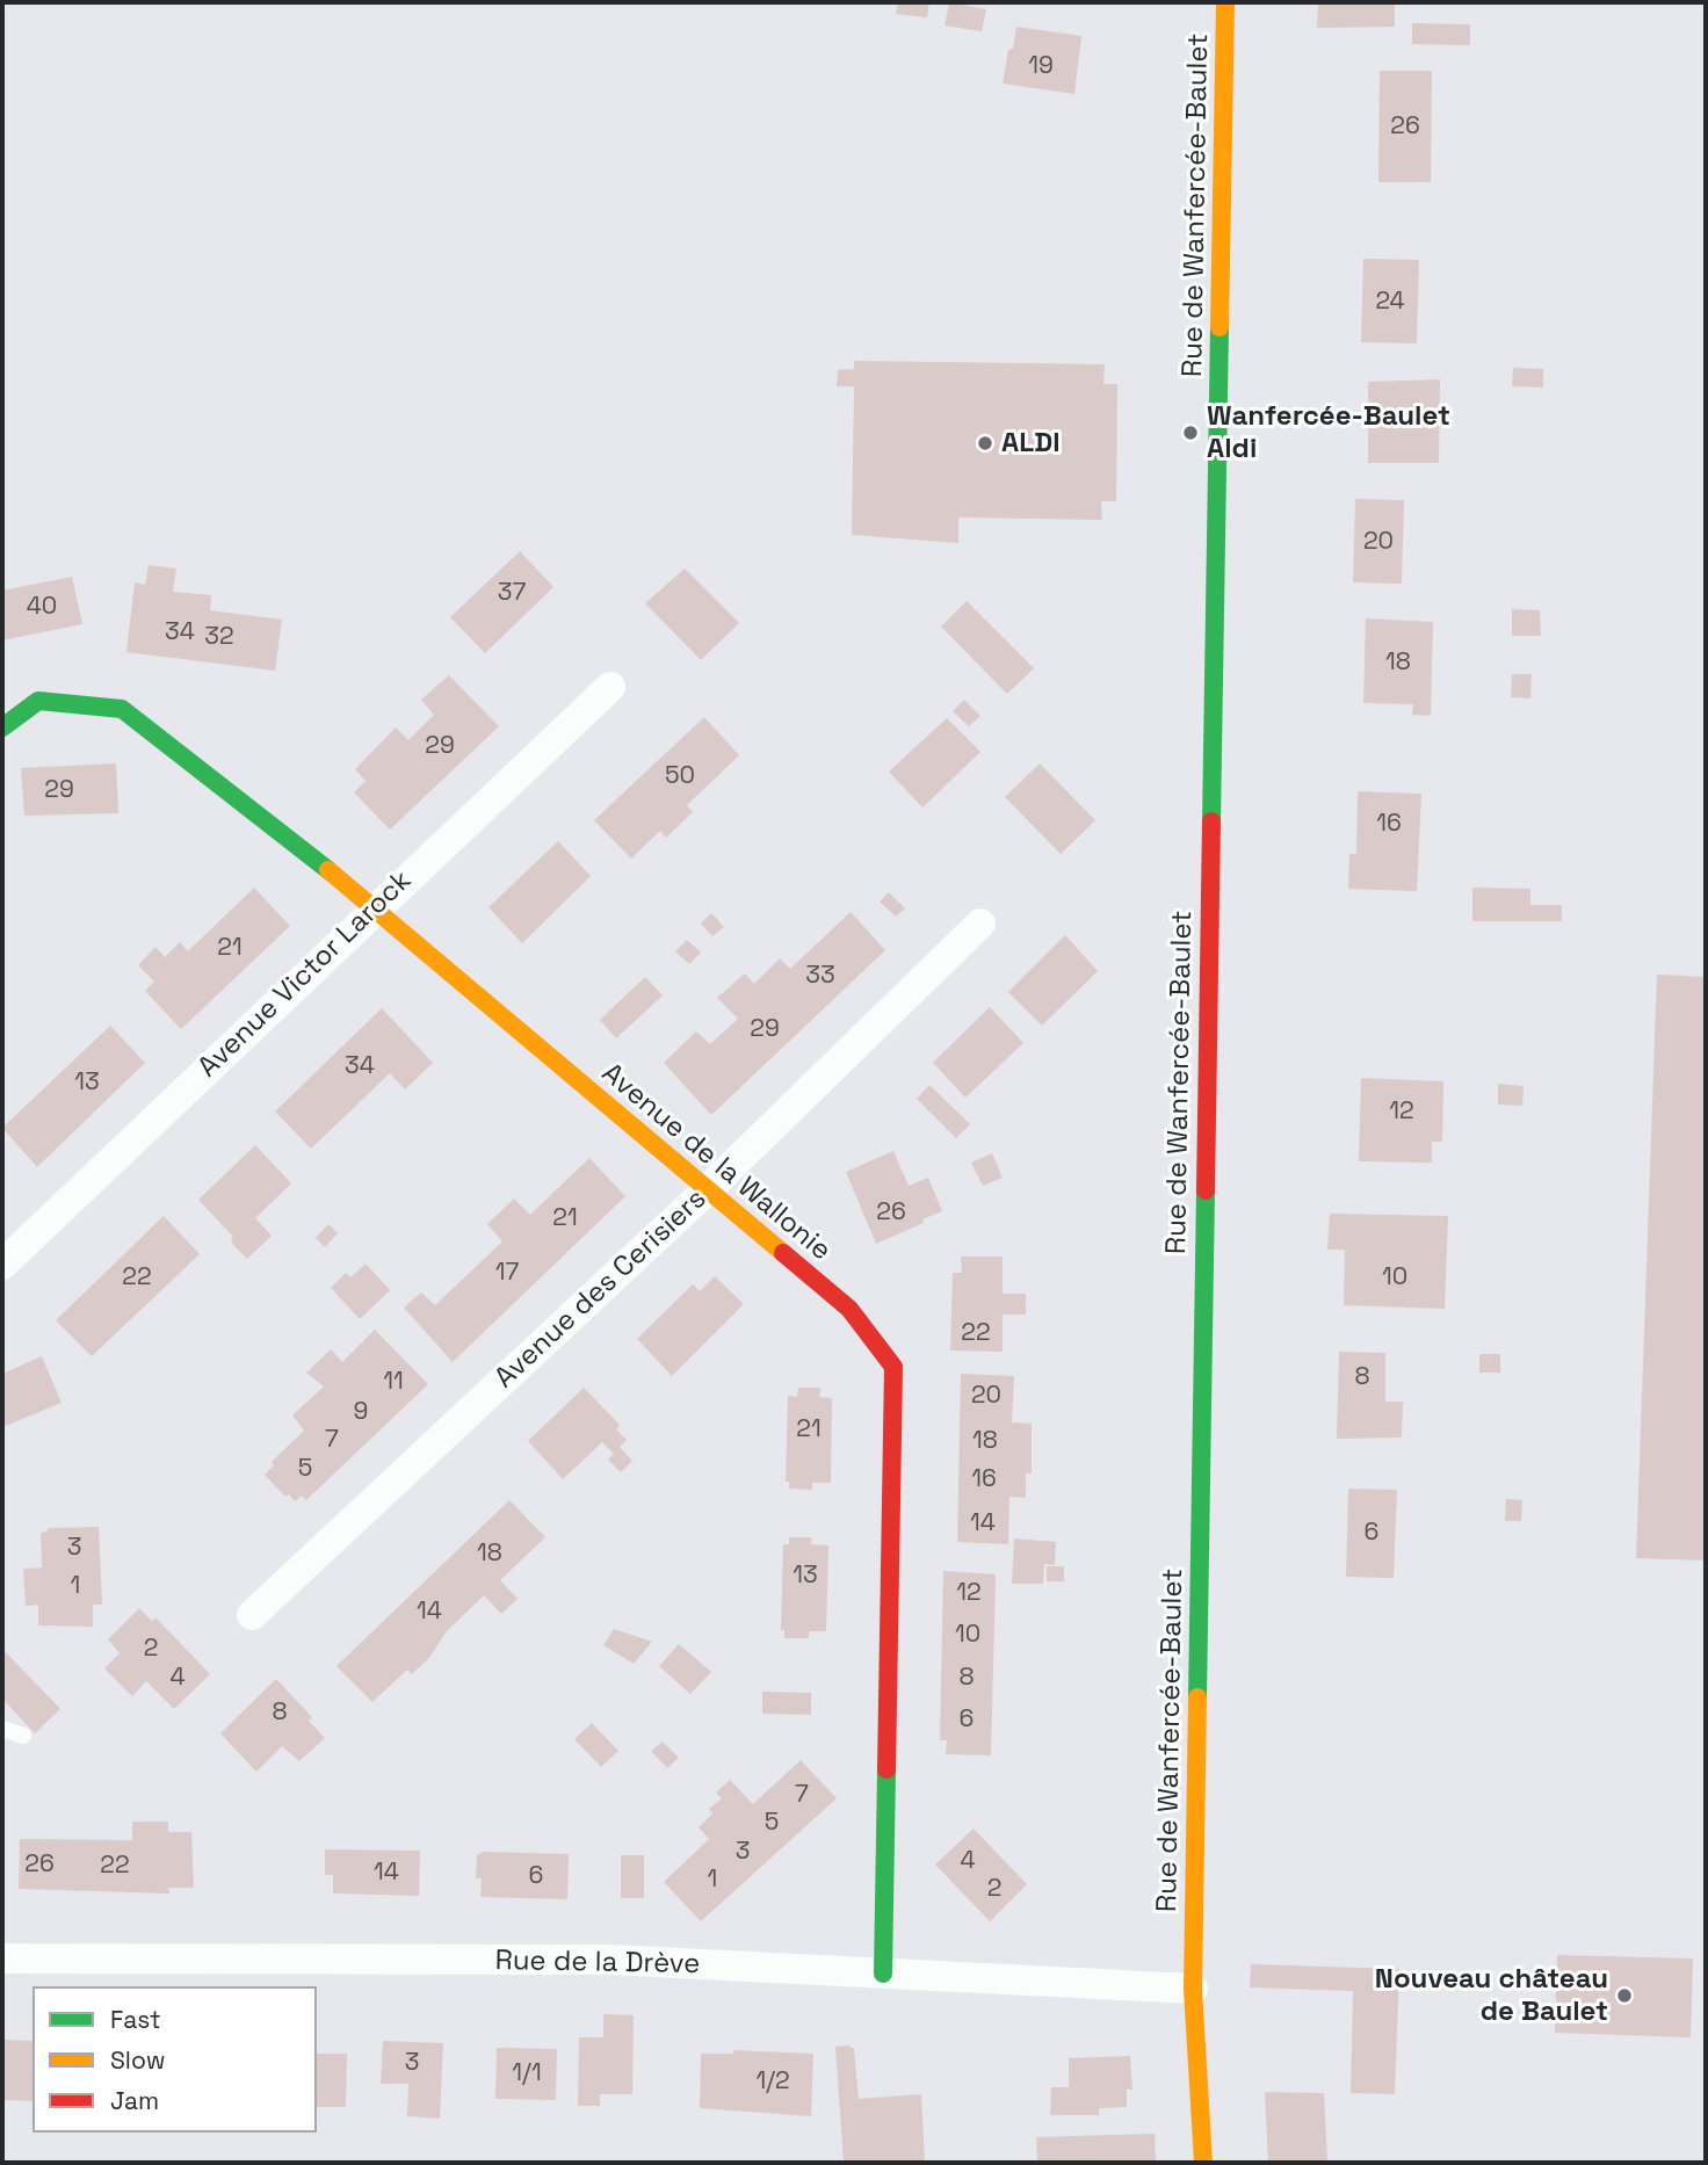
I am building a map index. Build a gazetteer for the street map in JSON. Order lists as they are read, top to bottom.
{
  "streets": {
    "main road": ["Rue de Wanfercée-Baulet", "Avenue de la Wallonie"],
    "street": ["Avenue Victor Larock", "Avenue des Cerisiers", "Rue de la Drève"]
  },
  "crossings": [
    ["Rue de Wanfercée-Baulet", "Rue de la Drève"],
    ["Avenue Victor Larock", "Avenue de la Wallonie"],
    ["Avenue de la Wallonie", "Avenue des Cerisiers"],
    ["Avenue de la Wallonie", "Rue de la Drève"]
  ],
  "places": ["Wanfercée-Baulet Aldi", "ALDI", "Nouveau château de Baulet"],
  "house_numbers": [
    "19",
    "26",
    "24",
    "20",
    "37",
    "40",
    "34",
    "32",
    "18",
    "29",
    "50",
    "29",
    "16",
    "21",
    "33",
    "29",
    "34",
    "13",
    "12",
    "26",
    "21",
    "17",
    "22",
    "10",
    "22",
    "8",
    "11",
    "20",
    "9",
    "21",
    "7",
    "18",
    "5",
    "16",
    "14",
    "6",
    "3",
    "18",
    "13",
    "1",
    "12",
    "14",
    "10",
    "2",
    "4",
    "8",
    "8",
    "6",
    "7",
    "5",
    "3",
    "4",
    "26",
    "22",
    "14",
    "6",
    "1",
    "2",
    "3",
    "1/1",
    "1/2"
  ],
  "legend": ["Fast", "Slow", "Jam"]
}
